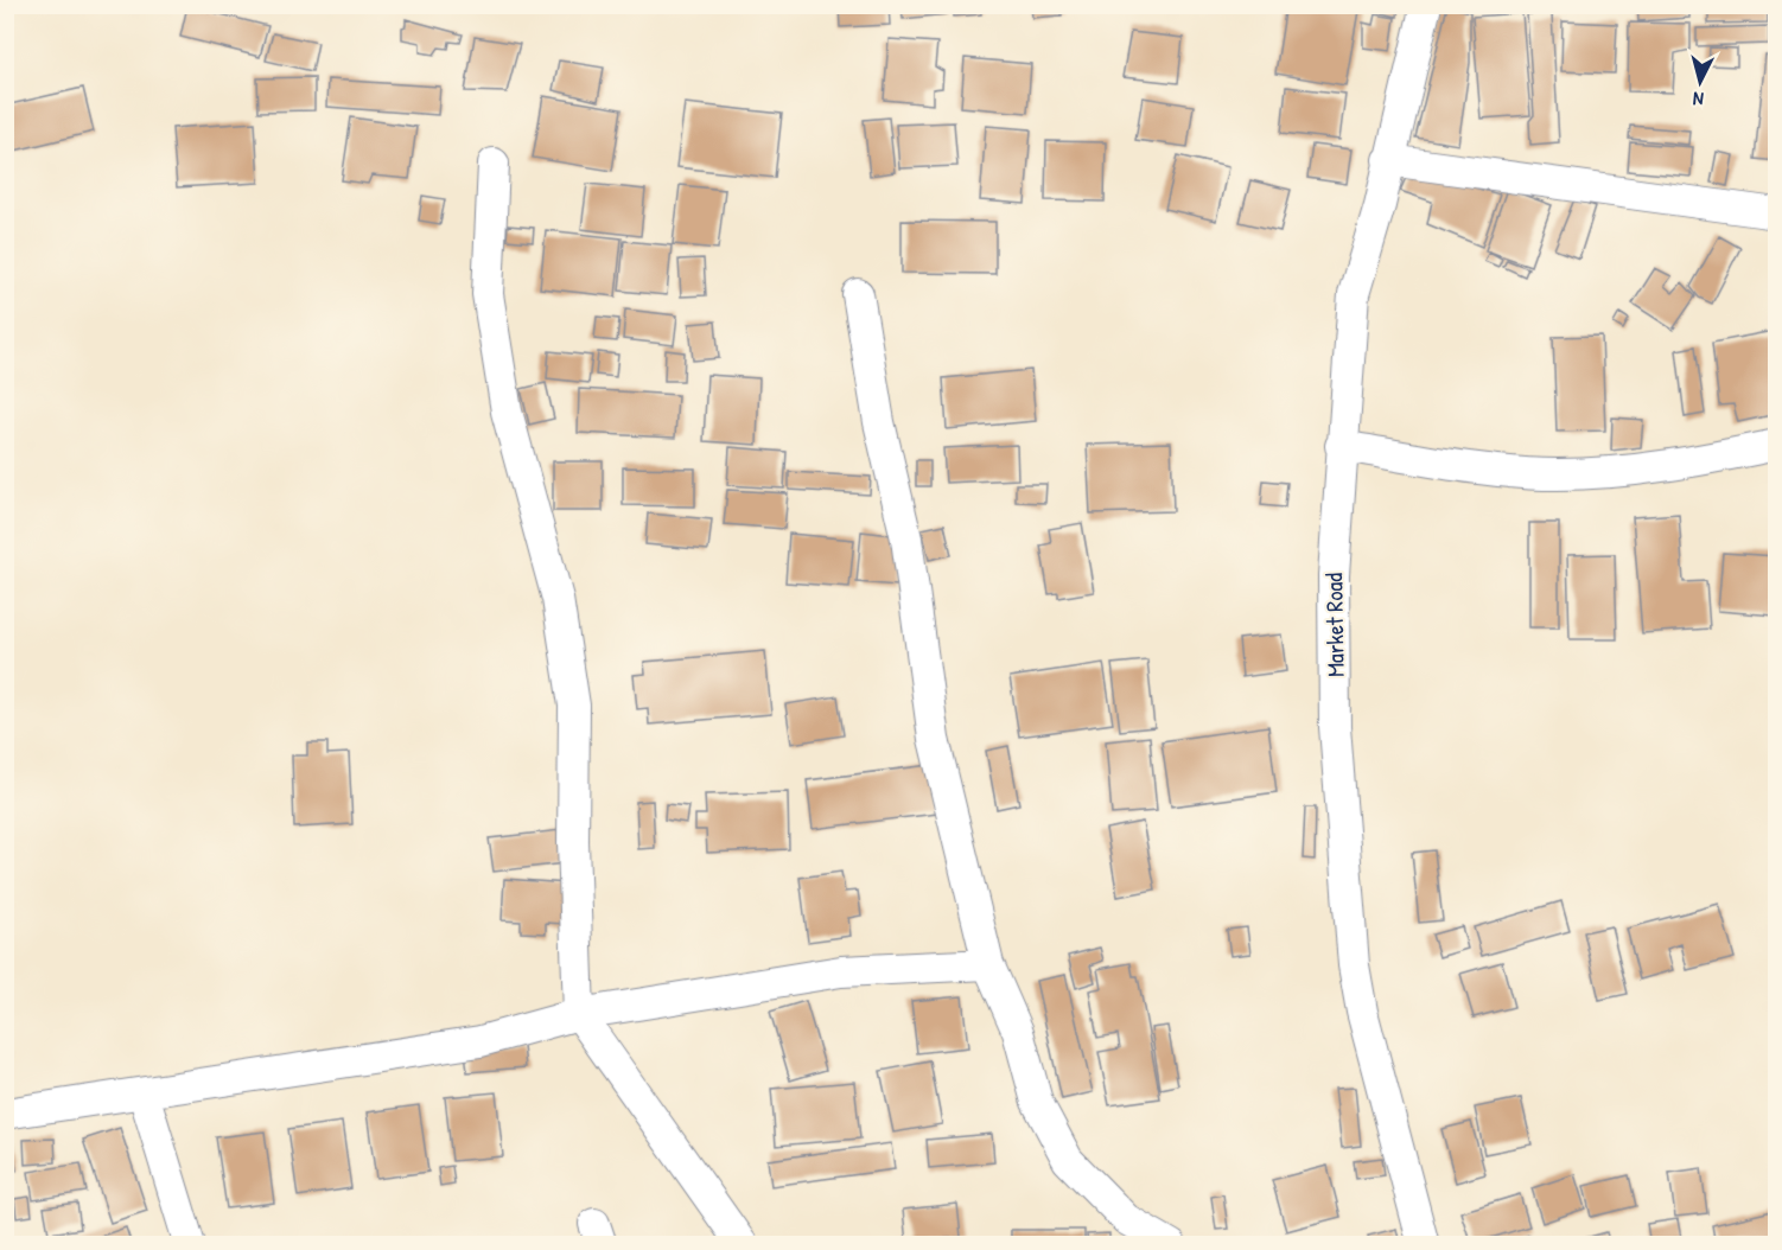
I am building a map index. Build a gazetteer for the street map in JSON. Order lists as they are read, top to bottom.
{
  "streets": {
    "street": ["Market Road"]
  },
  "north": "bottom"
}
